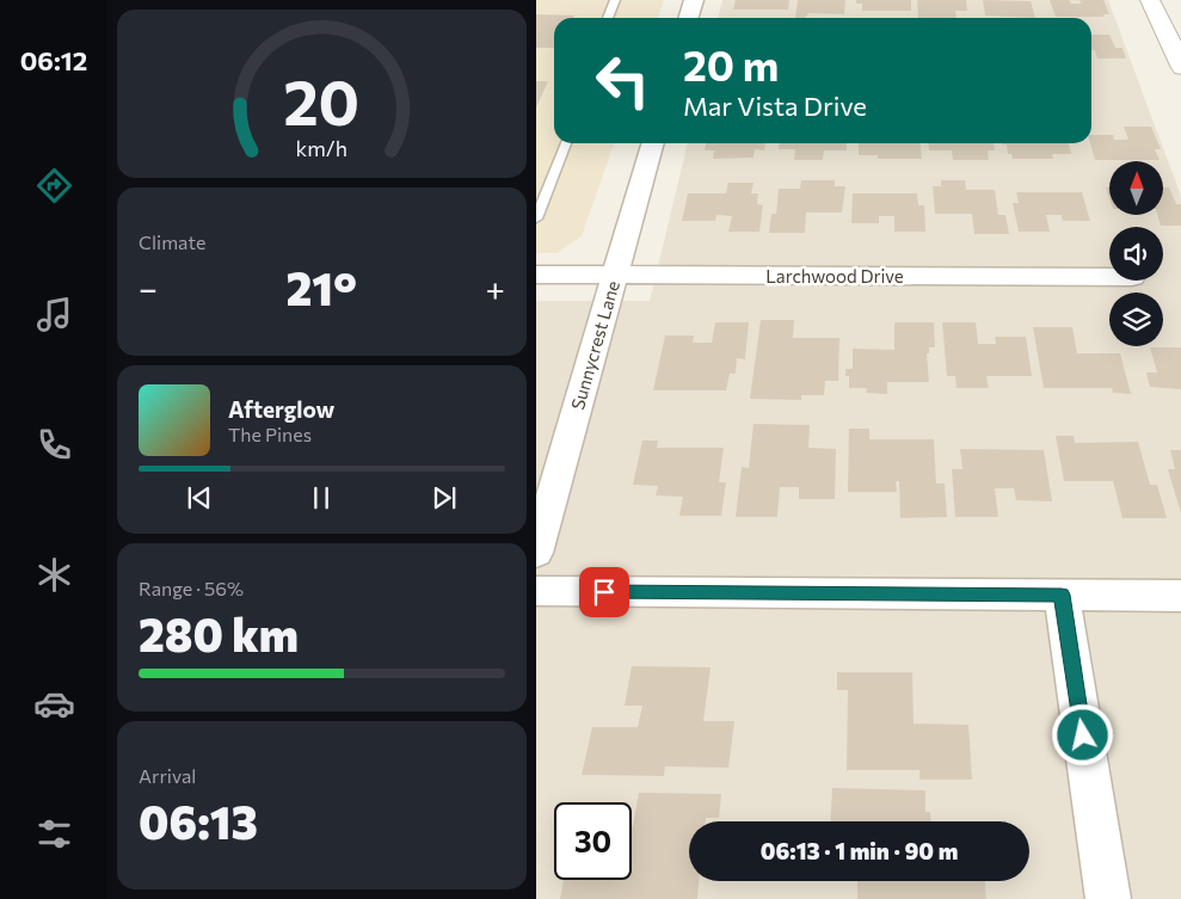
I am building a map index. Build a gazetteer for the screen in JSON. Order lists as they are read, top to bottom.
{
  "streets": {
    "street": ["Larchwood Drive", "Sunnycrest Lane"]
  },
  "crossings": [
    ["Larchwood Drive", "Sunnycrest Lane"]
  ],
  "north": "top",
  "page": {
    "tabs": "06:12",
    "turn": ["20 m", "Mar Vista Drive"],
    "tile": [
      "Climate",
      ["Range · 56%", "280 km"],
      ["Arrival", "06:13"]
    ],
    "heat": ["−", "21°", "+"],
    "song": ["Afterglow", "The Pines"],
    "limit": "30",
    "trip": "06:13 · 1 min · 90 m",
    "gauge": ["20", "km/h"]
  }
}
